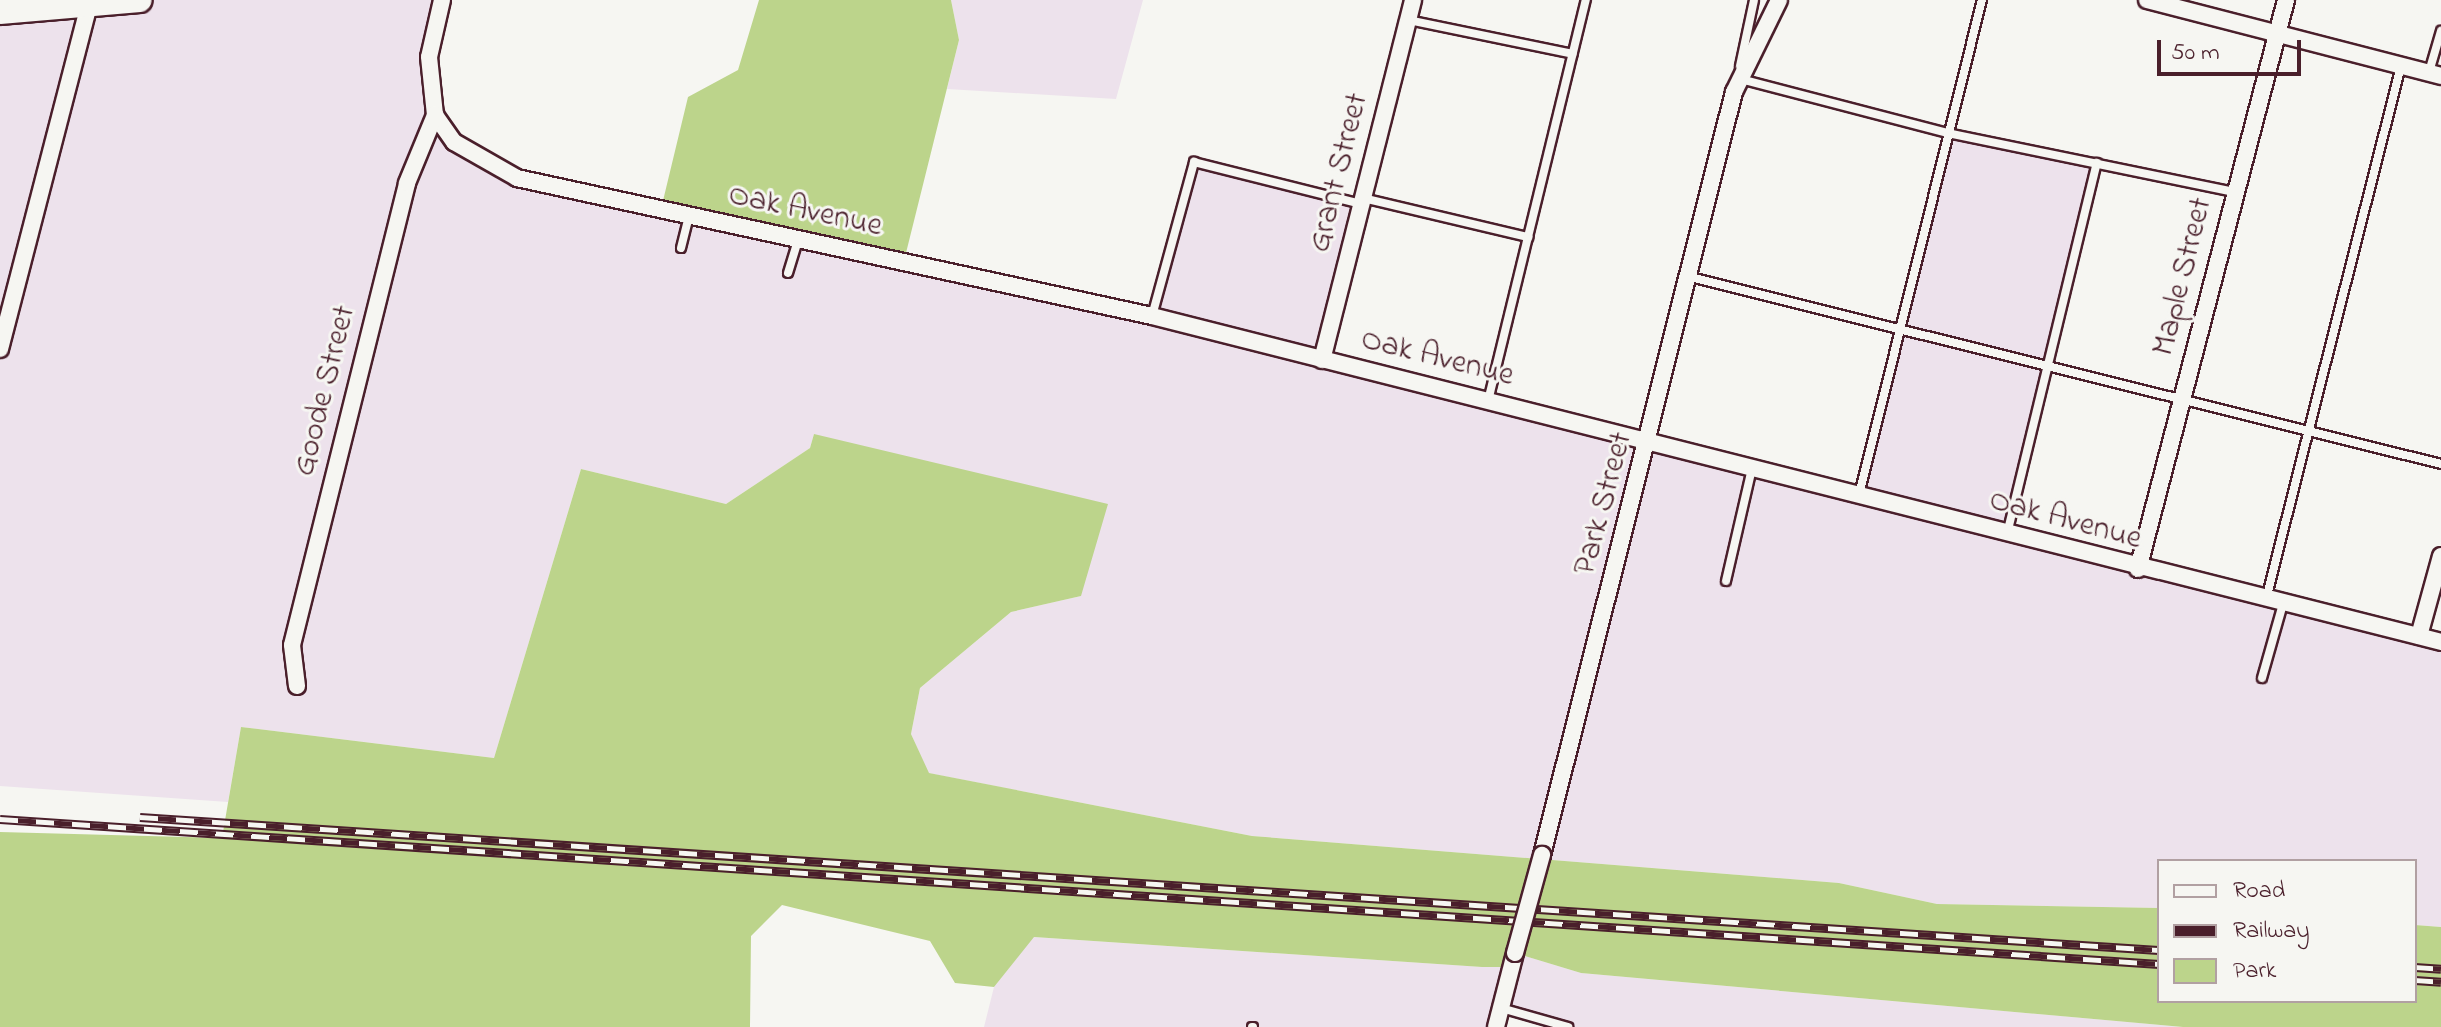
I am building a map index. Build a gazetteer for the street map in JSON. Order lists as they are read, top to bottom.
{
  "streets": {
    "street": [
      "Grant Street",
      "Oak Avenue",
      "Maple Street",
      "Goode Street",
      "Park Street"
    ]
  },
  "crossings": [
    ["Grant Street", "Oak Avenue"],
    ["Oak Avenue", "Maple Street"],
    ["Oak Avenue", "Goode Street"],
    ["Oak Avenue", "Park Street"]
  ],
  "legend": ["Road", "Railway", "Park"],
  "scale_bar": "50 m"
}
